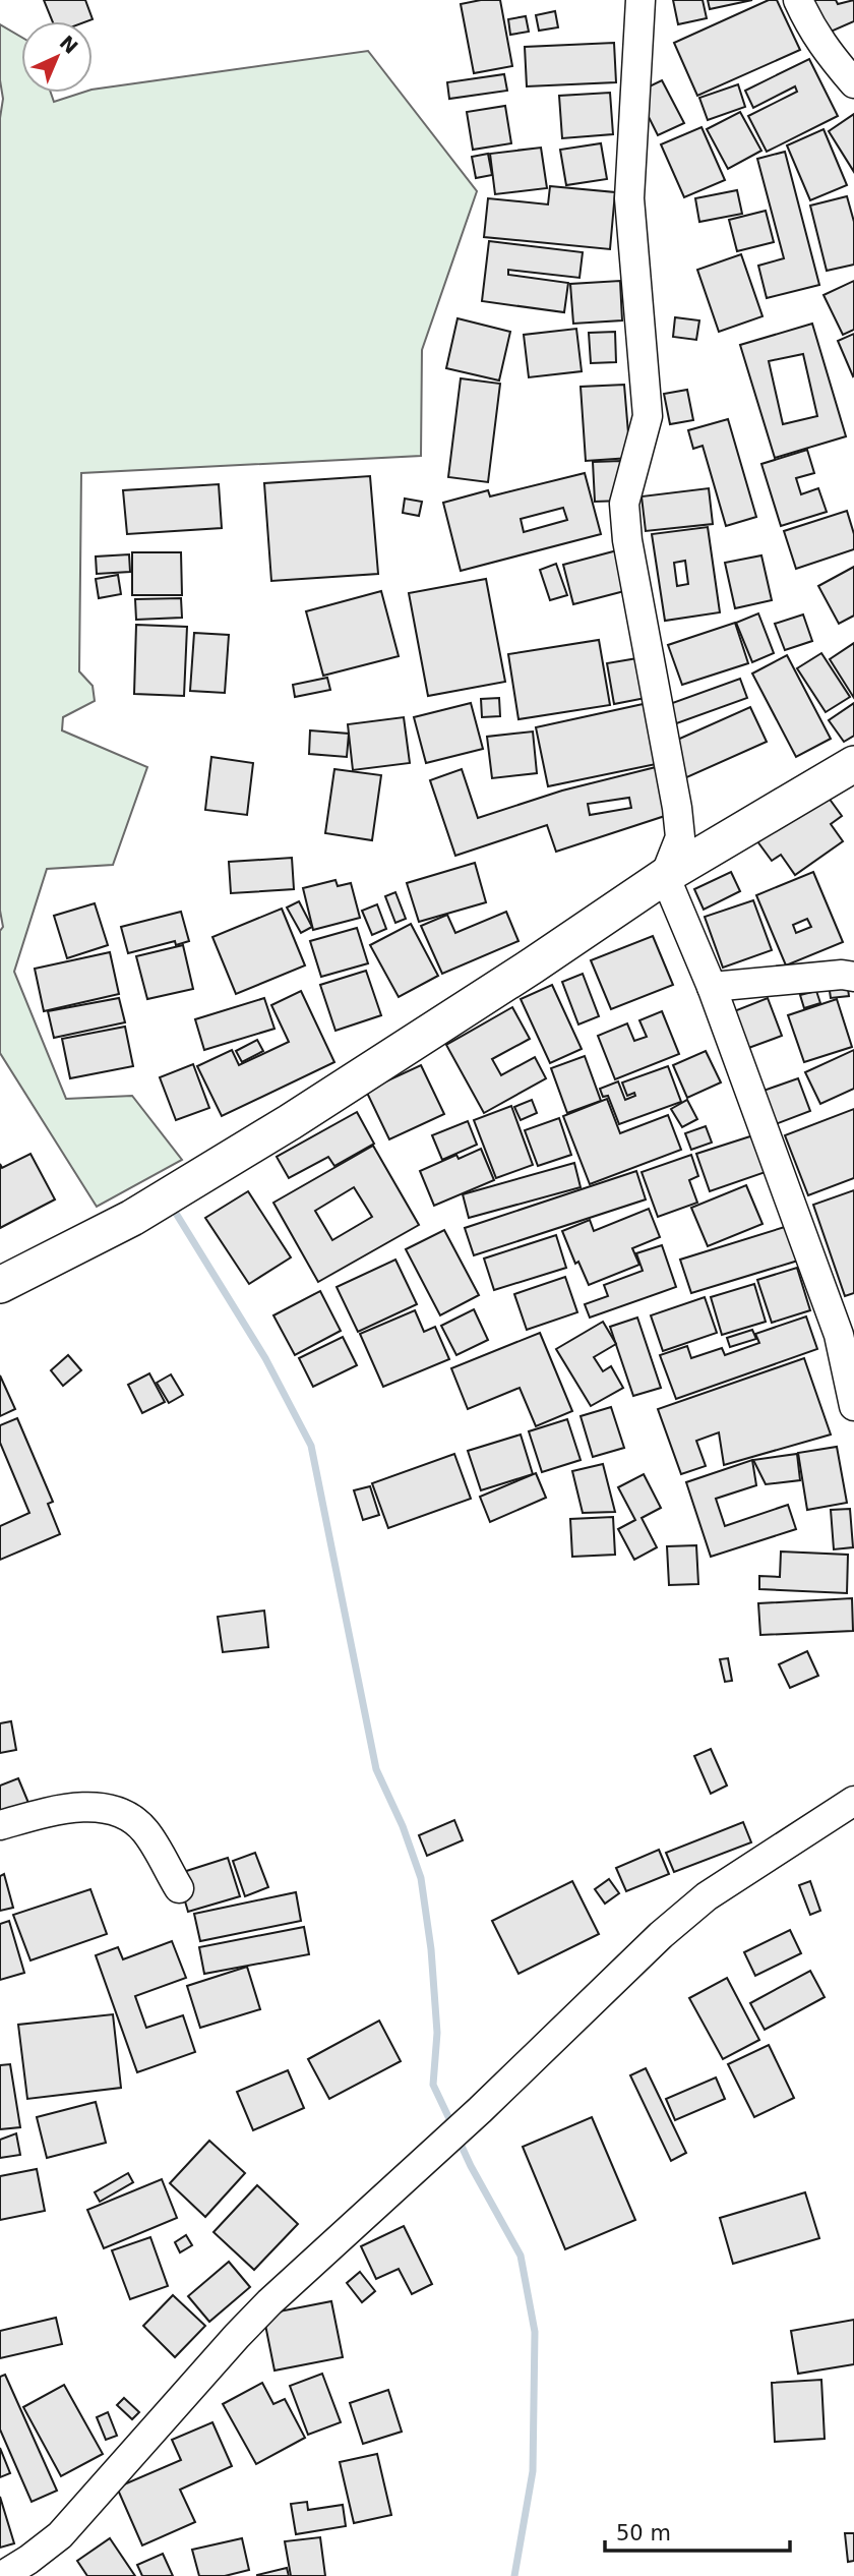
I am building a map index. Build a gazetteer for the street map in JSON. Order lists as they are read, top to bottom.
{
  "scale_bar": "50 m",
  "north": "top right"
}
